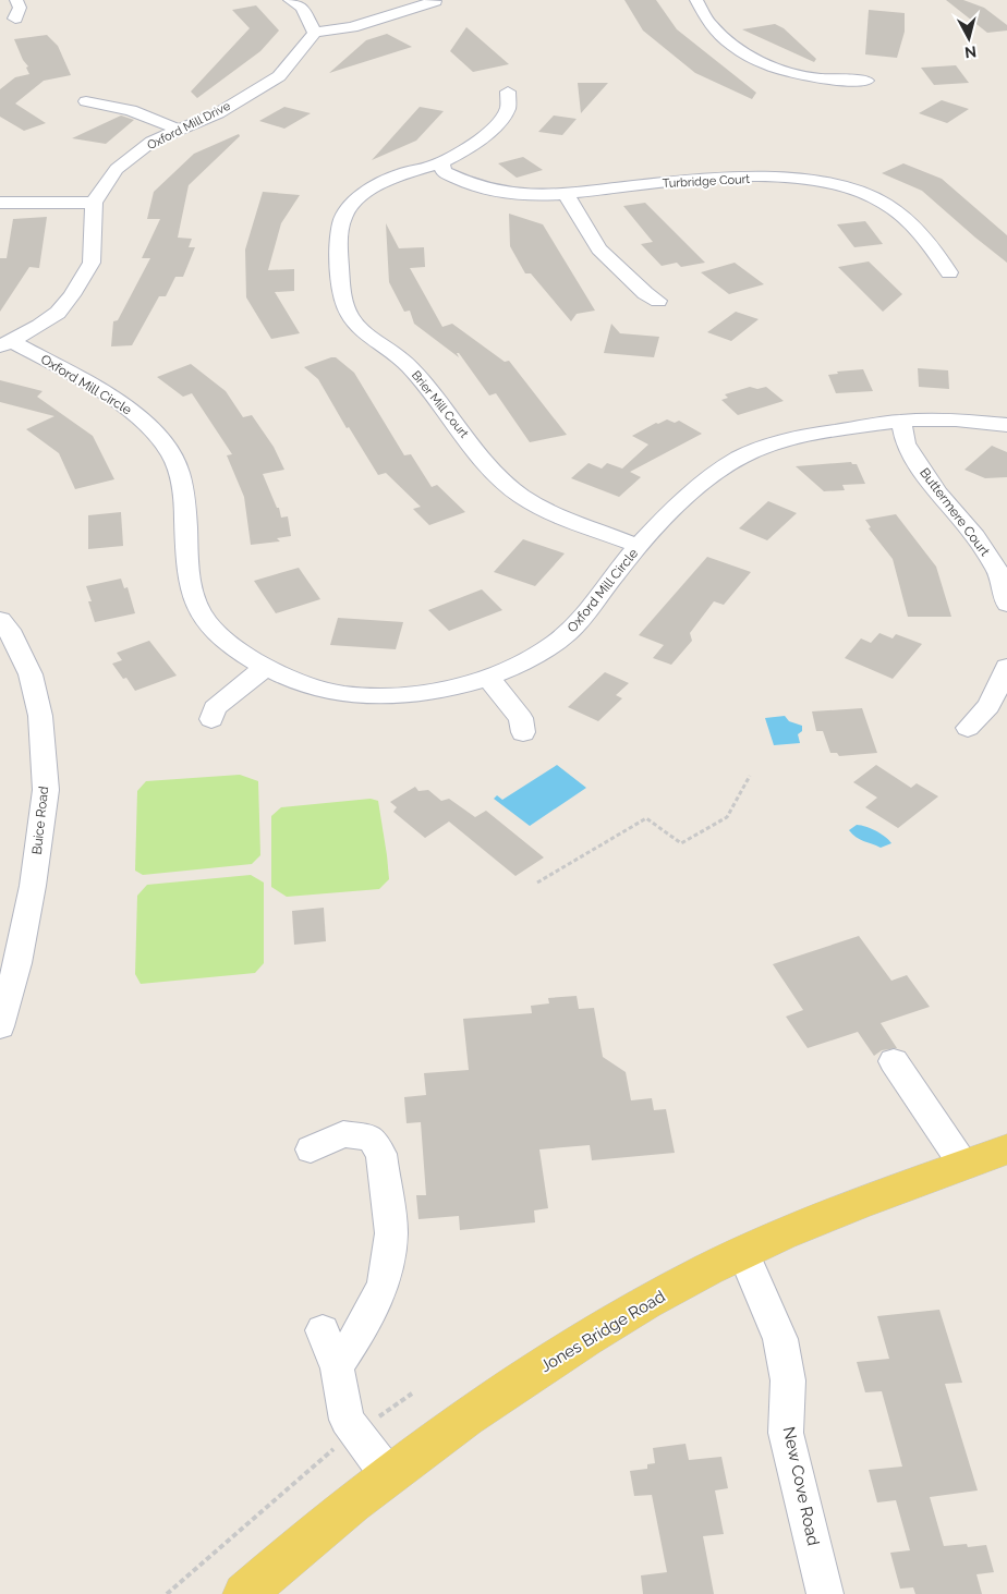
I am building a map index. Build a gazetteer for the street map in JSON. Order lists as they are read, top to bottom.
{
  "streets": {
    "main road": ["Jones Bridge Road"],
    "street": [
      "Oxford Mill Drive",
      "Turbridge Court",
      "Oxford Mill Circle",
      "Brier Mill Court",
      "Buttermere Court",
      "Buice Road",
      "New Cove Road"
    ]
  },
  "crossings": [
    ["Turbridge Court", "Brier Mill Court"],
    ["Oxford Mill Circle", "Brier Mill Court"],
    ["Oxford Mill Circle", "Buttermere Court"],
    ["Jones Bridge Road", "New Cove Road"]
  ],
  "north": "bottom"
}
